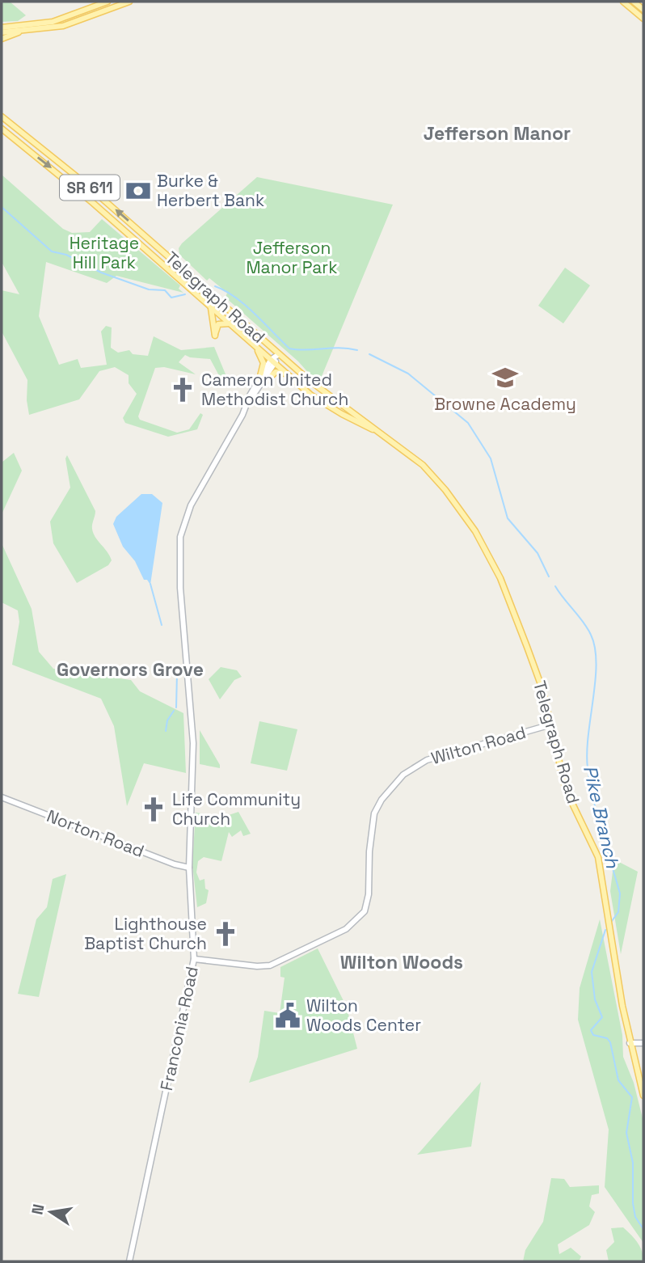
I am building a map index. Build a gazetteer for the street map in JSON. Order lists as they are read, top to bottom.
{
  "streets": {
    "main road": [
      "SR 611",
      "Telegraph Road",
      "Wilton Road",
      "Norton Road",
      "Franconia Road"
    ]
  },
  "crossings": [
    ["Telegraph Road", "Wilton Road"],
    ["Telegraph Road", "Franconia Road"],
    ["Wilton Road", "Franconia Road"],
    ["Norton Road", "Franconia Road"]
  ],
  "districts": ["Jefferson Manor", "Governors Grove", "Wilton Woods"],
  "water": ["Pike Branch"],
  "parks": ["Heritage Hill Park", "Jefferson Manor Park"],
  "places": {
    "bank": ["Burke & Herbert Bank"],
    "school or university": ["Browne Academy"],
    "church": ["Cameron United Methodist Church", "Life Community Church", "Lighthouse Baptist Church"],
    "public building": ["Wilton Woods Center"]
  },
  "north": "left"
}
